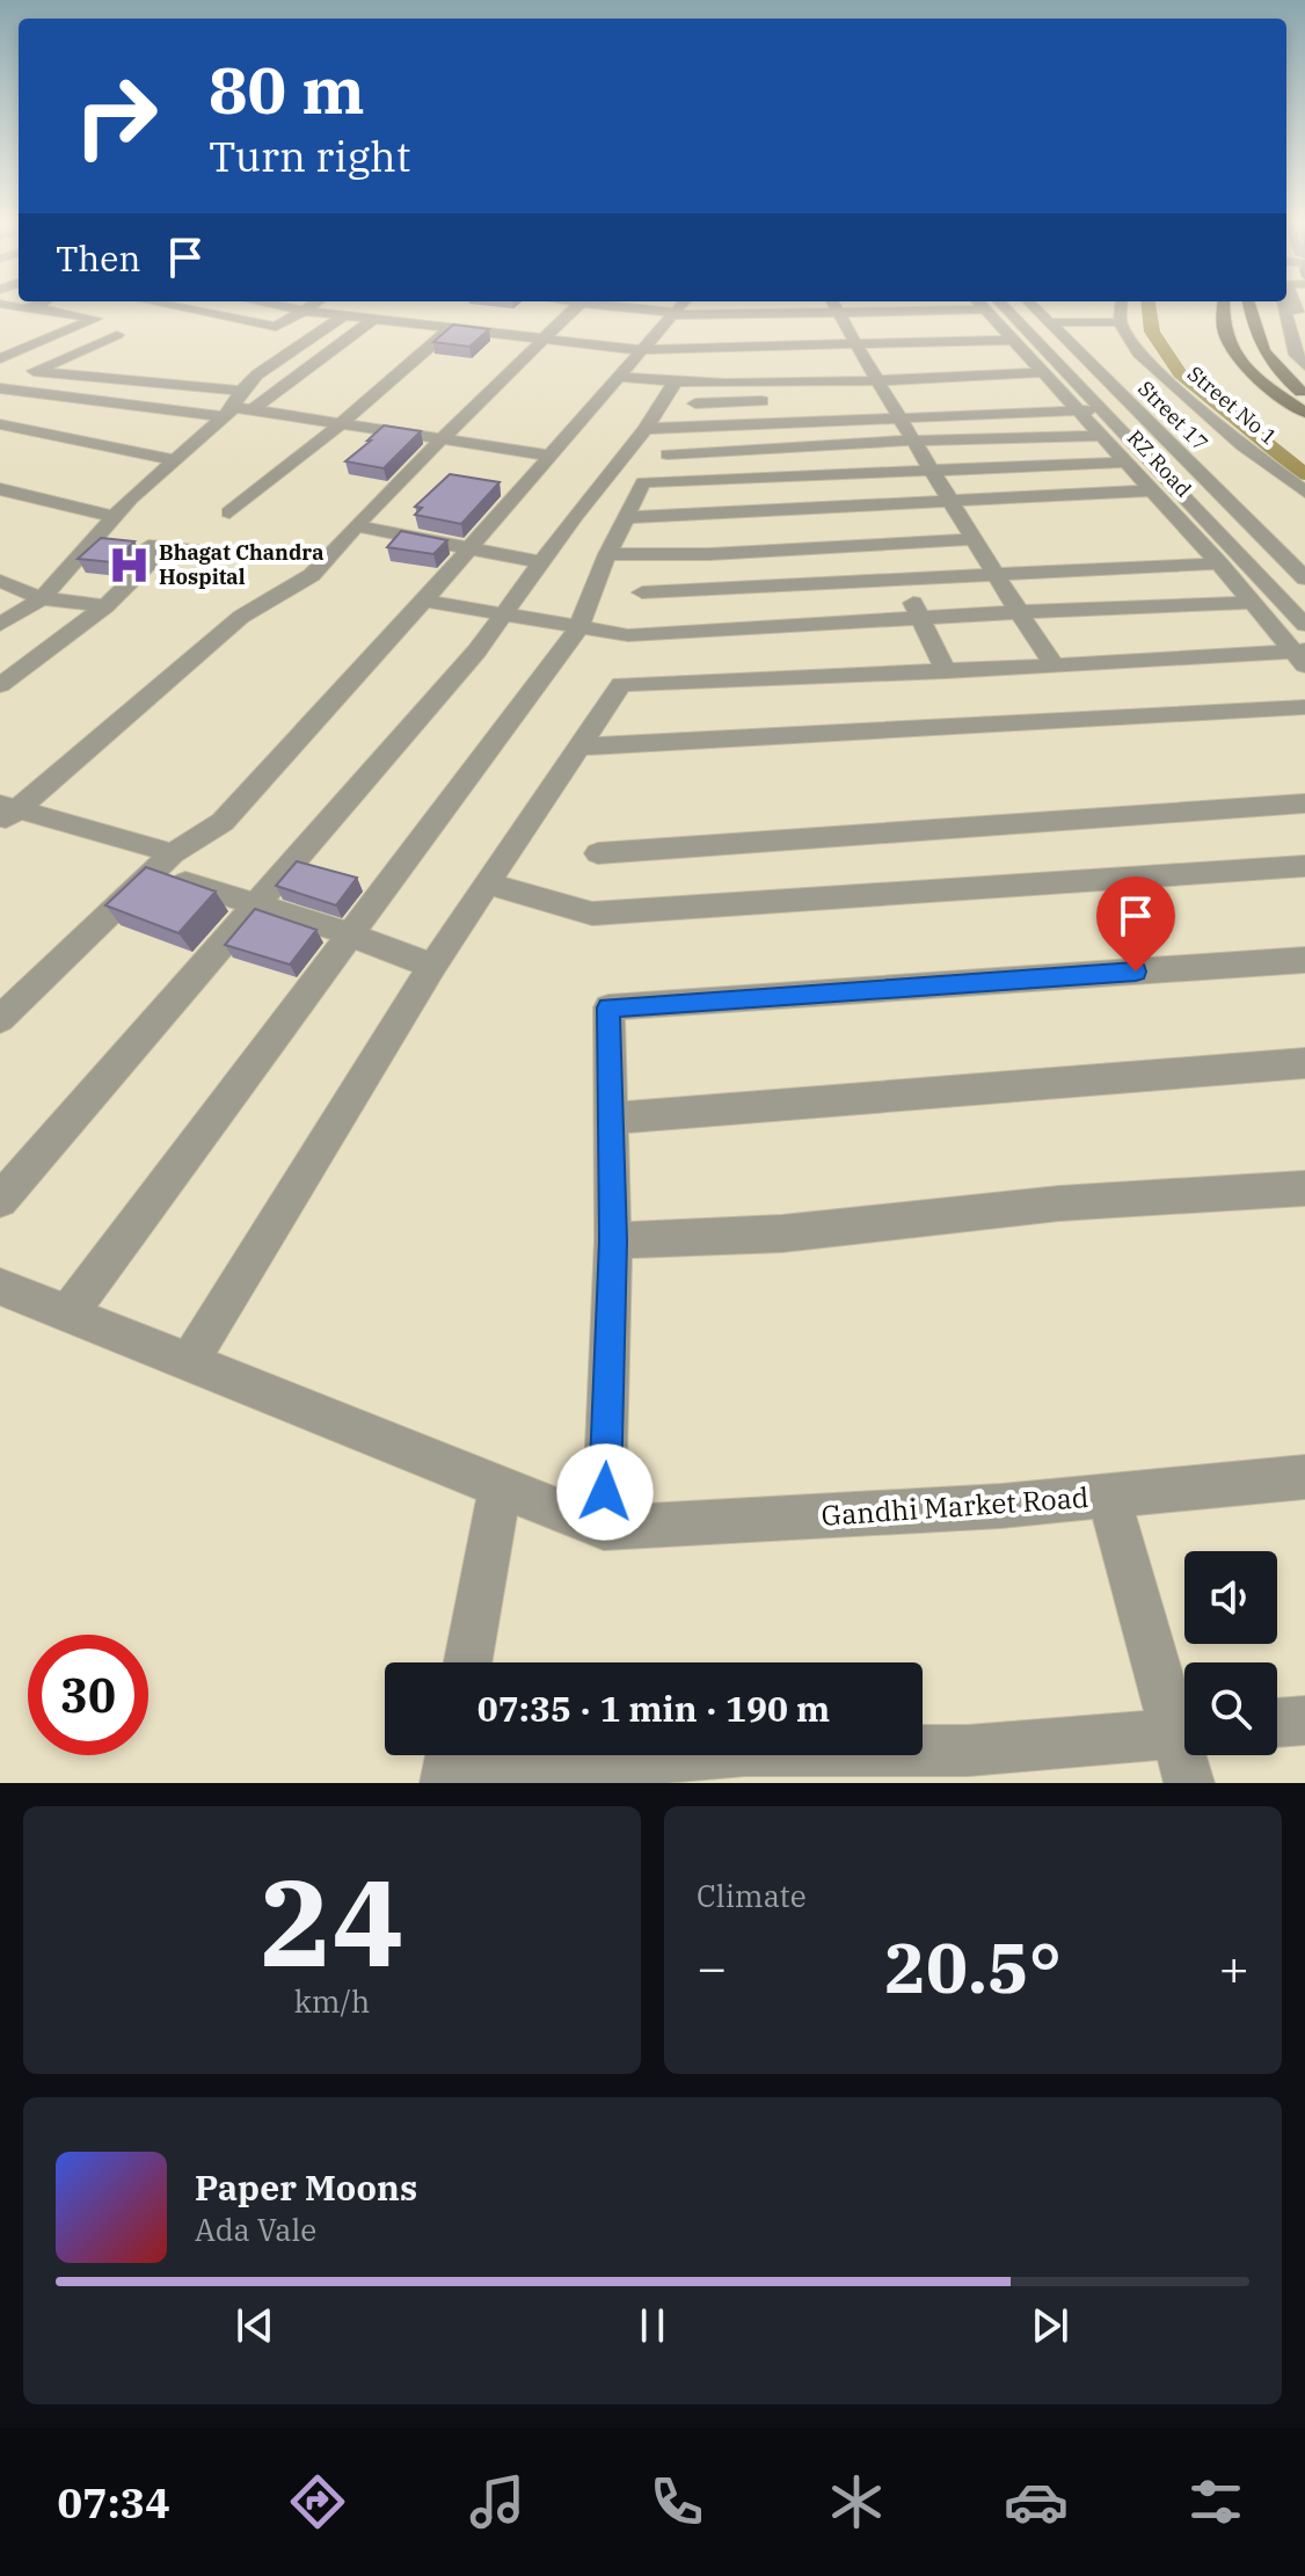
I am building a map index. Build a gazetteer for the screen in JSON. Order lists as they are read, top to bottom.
{
  "streets": {
    "street": [
      "Street No 1",
      "Street 17",
      "RZ Road",
      "Gandhi Market Road"
    ]
  },
  "places": {
    "hospital": ["Bhagat Chandra Hospital"]
  },
  "page": {
    "turn": ["80 m", "Turn right"],
    "then": "Then",
    "limit": "30",
    "trip": "07:35 · 1 min · 190 m",
    "tile": [
      ["24", "km/h"],
      "Climate"
    ],
    "heat": ["−", "20.5°", "+"],
    "song": ["Paper Moons", "Ada Vale"],
    "tabs": "07:34"
  }
}
